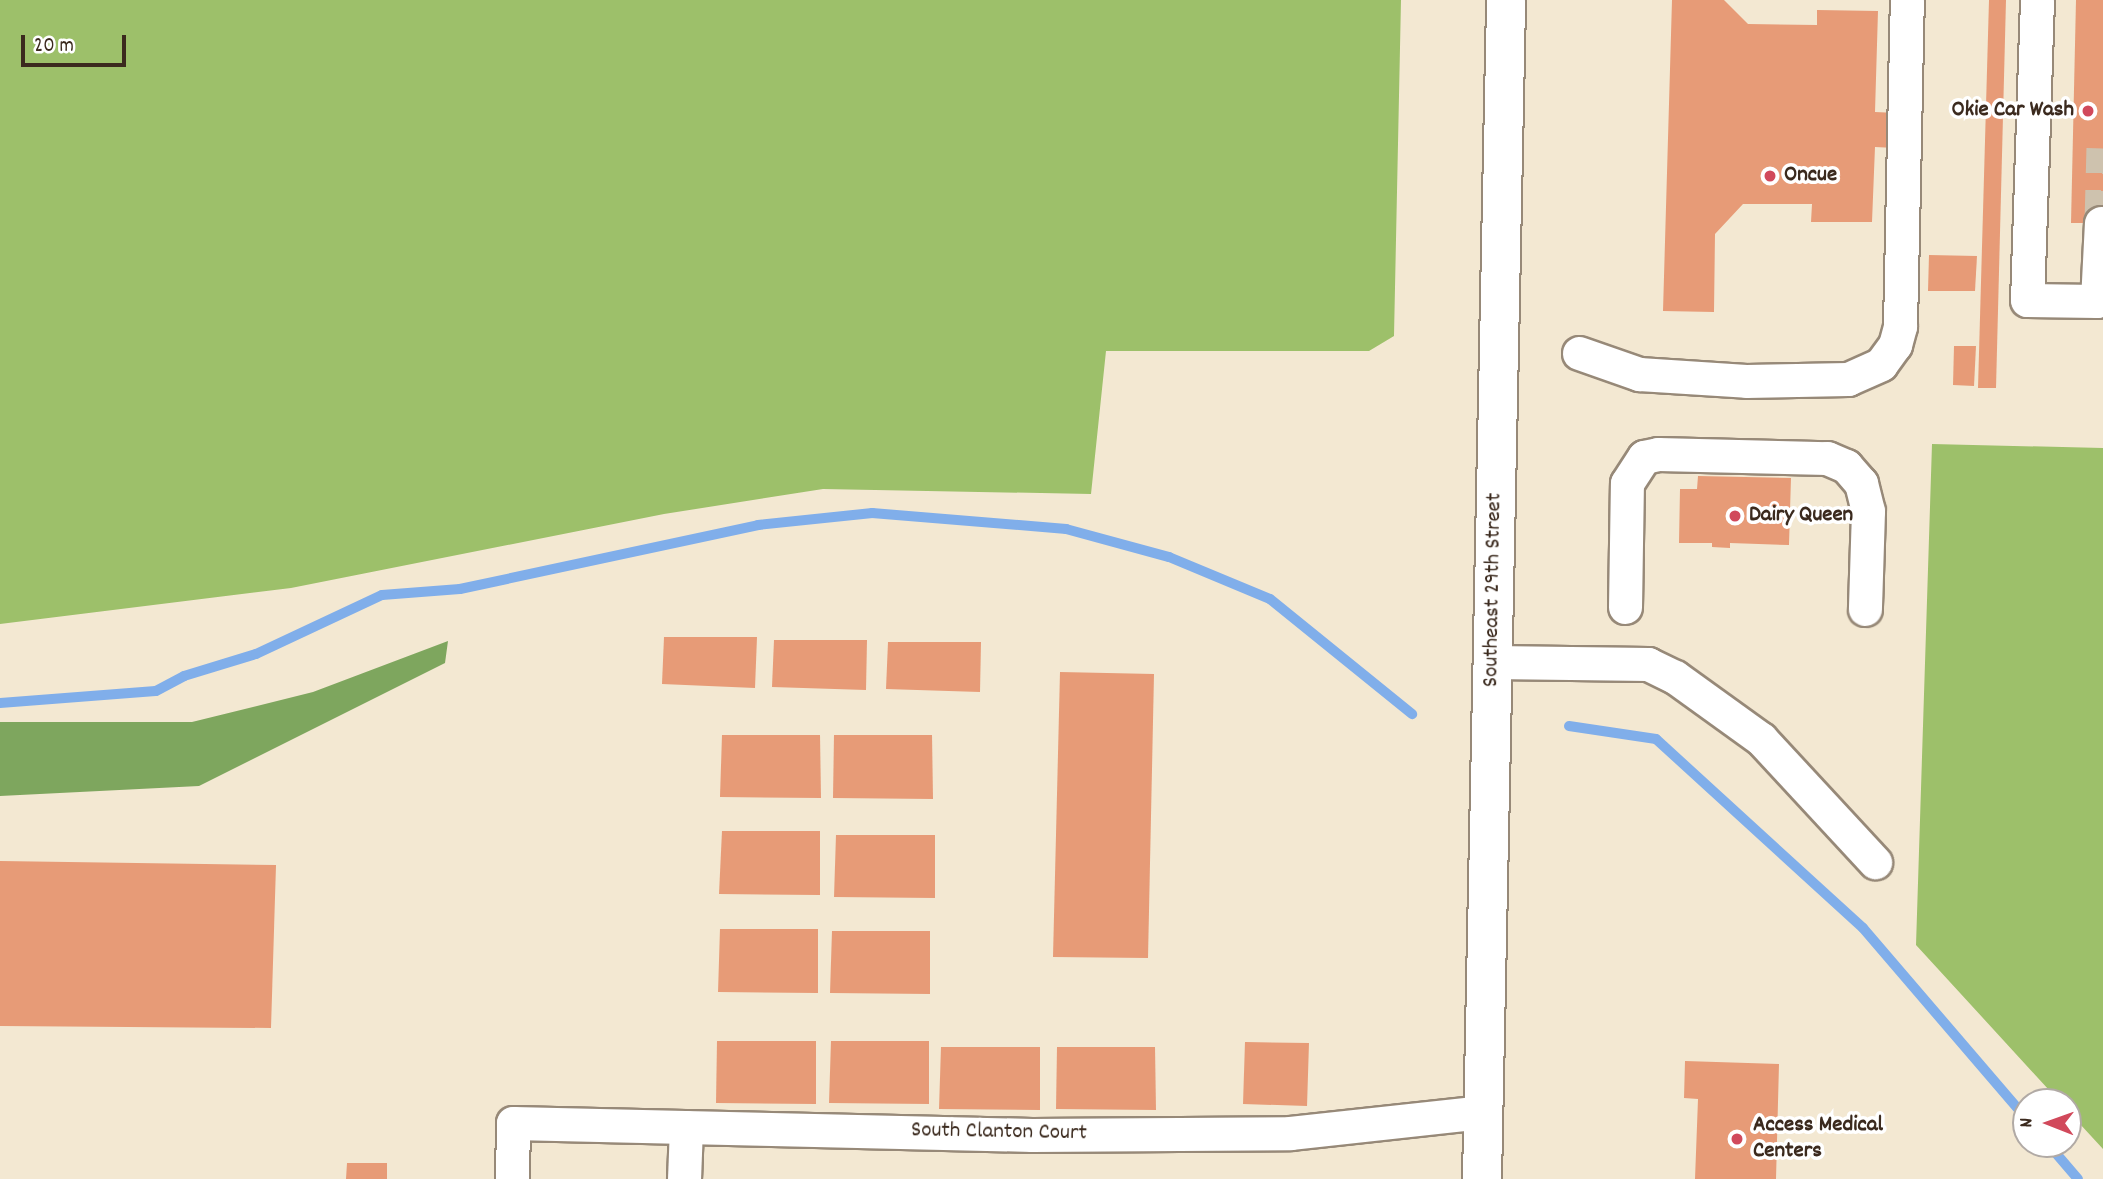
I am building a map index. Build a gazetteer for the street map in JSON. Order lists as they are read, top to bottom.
{
  "streets": {
    "main road": ["Southeast 29th Street"],
    "lane": ["South Clanton Court"]
  },
  "crossings": [
    ["Southeast 29th Street", "South Clanton Court"]
  ],
  "places": [
    "Okie Car Wash",
    "Oncue",
    "Dairy Queen",
    "Access Medical Centers"
  ],
  "scale_bar": "20 m",
  "north": "left"
}
